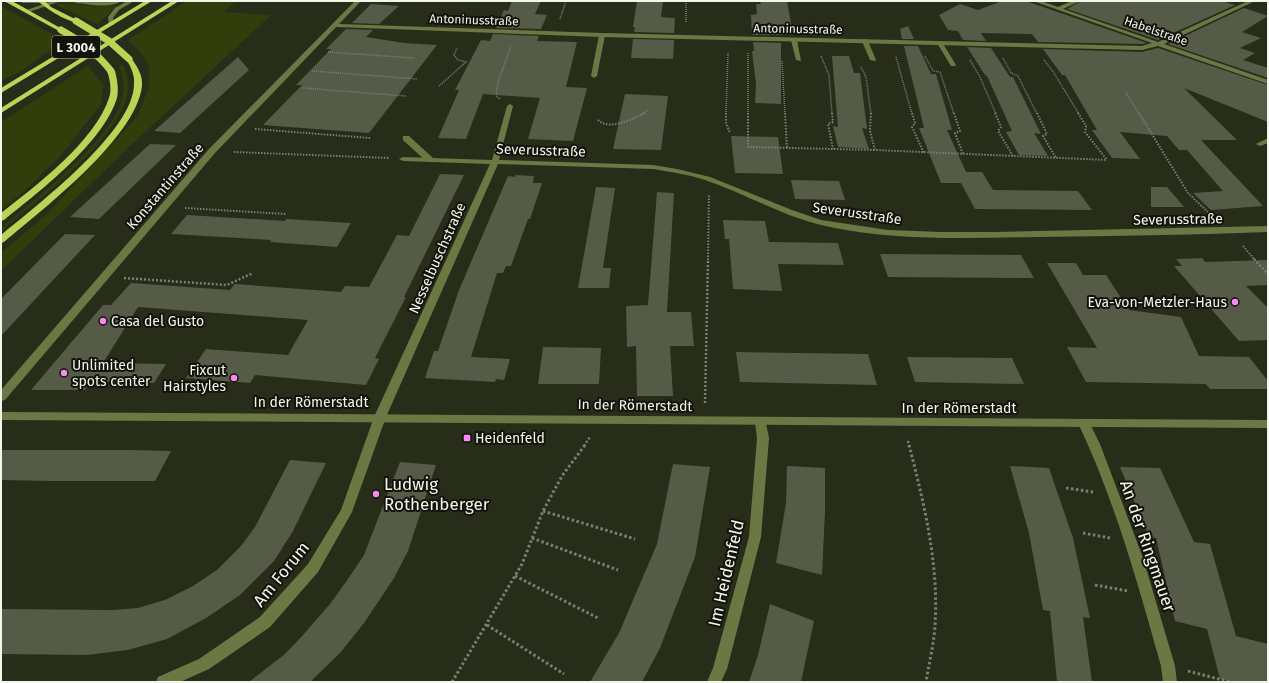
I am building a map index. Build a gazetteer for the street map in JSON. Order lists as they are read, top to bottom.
{
  "streets": {
    "highway": ["L 3004"],
    "street": [
      "Antoninusstraße",
      "Habelstraße",
      "Severusstraße",
      "Konstantinstraße",
      "Nesselbuschstraße",
      "In der Römerstadt",
      "An der Ringmauer",
      "Im Heidenfeld",
      "Am Forum"
    ]
  },
  "crossings": [
    ["Antoninusstraße", "Habelstraße"],
    ["Antoninusstraße", "Konstantinstraße"],
    ["Severusstraße", "Nesselbuschstraße"],
    ["Nesselbuschstraße", "In der Römerstadt"],
    ["Nesselbuschstraße", "Am Forum"],
    ["In der Römerstadt", "An der Ringmauer"],
    ["In der Römerstadt", "Im Heidenfeld"],
    ["In der Römerstadt", "Am Forum"]
  ],
  "places": {
    "other": [
      "Eva-von-Metzler-Haus",
      "Casa del Gusto",
      "Unlimited spots center",
      "Fixcut Hairstyles",
      "Ludwig Rothenberger"
    ],
    "transit": ["Heidenfeld"]
  }
}
